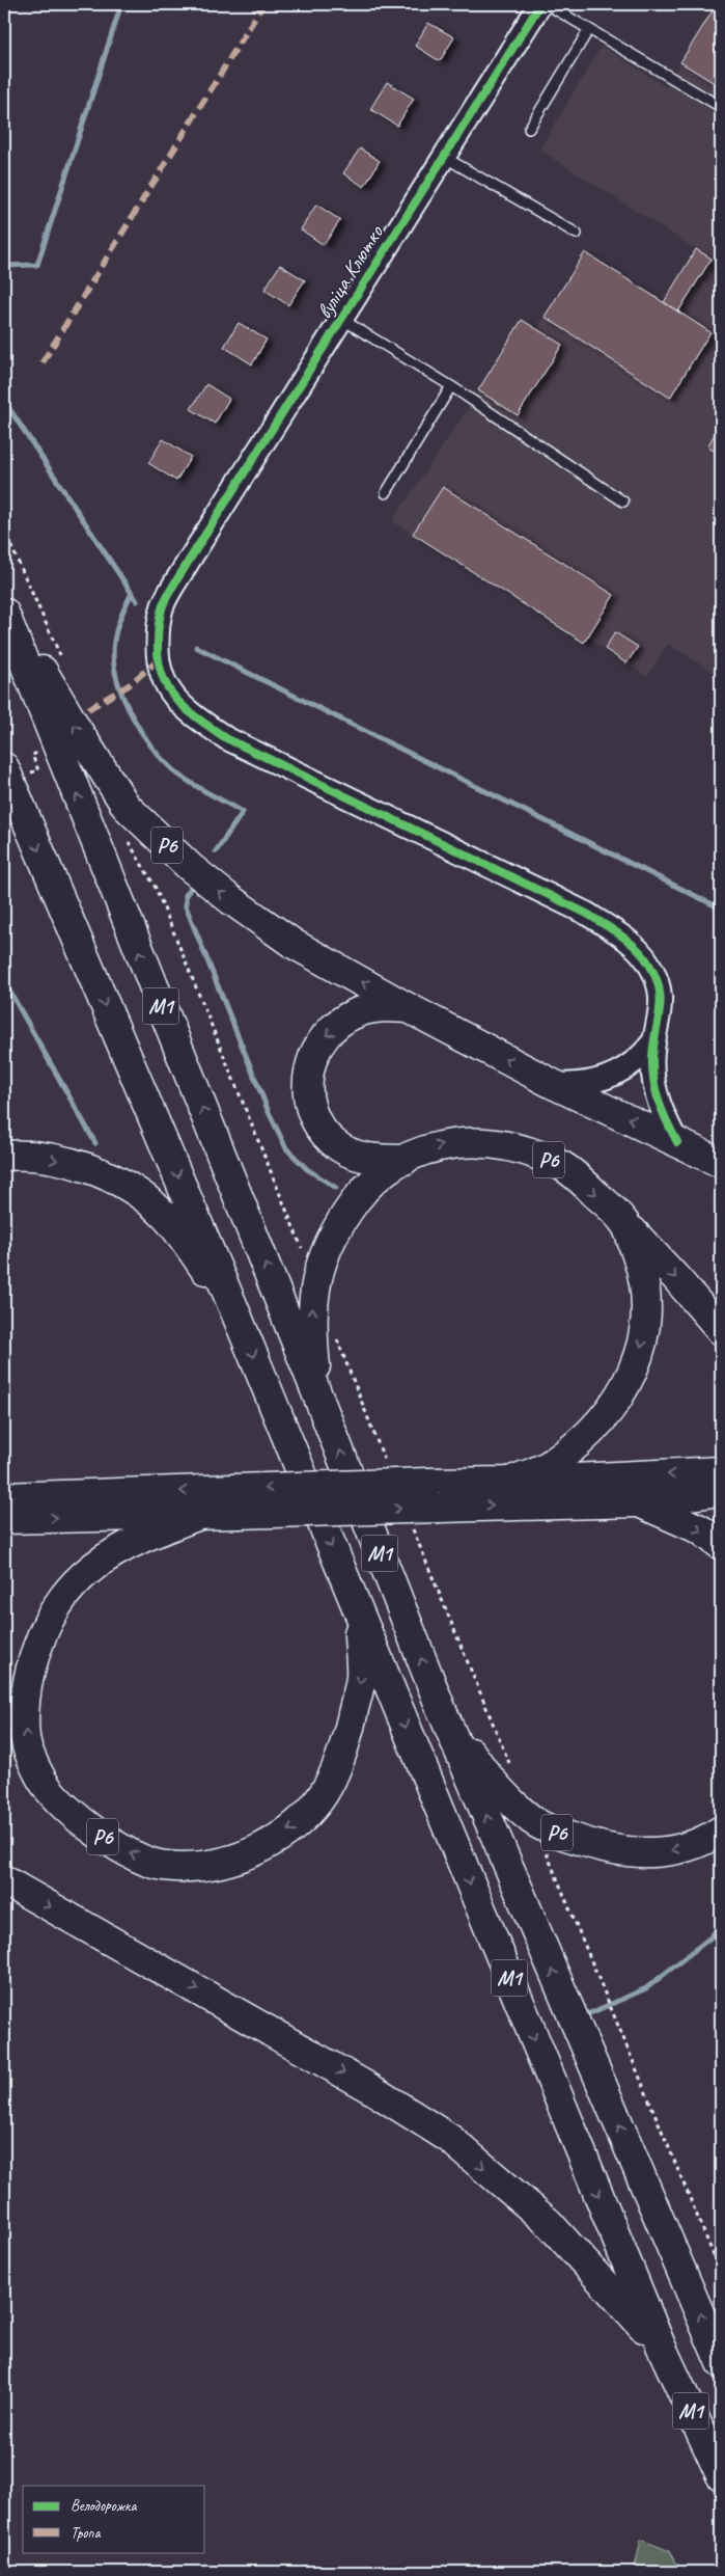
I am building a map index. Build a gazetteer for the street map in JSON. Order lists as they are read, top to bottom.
{
  "streets": {
    "main road": ["Р6", "М1"],
    "street": ["вуліца Клютко"]
  },
  "crossings": [
    ["Р6", "М1"]
  ],
  "legend": ["Велодорожка", "Тропа"]
}
